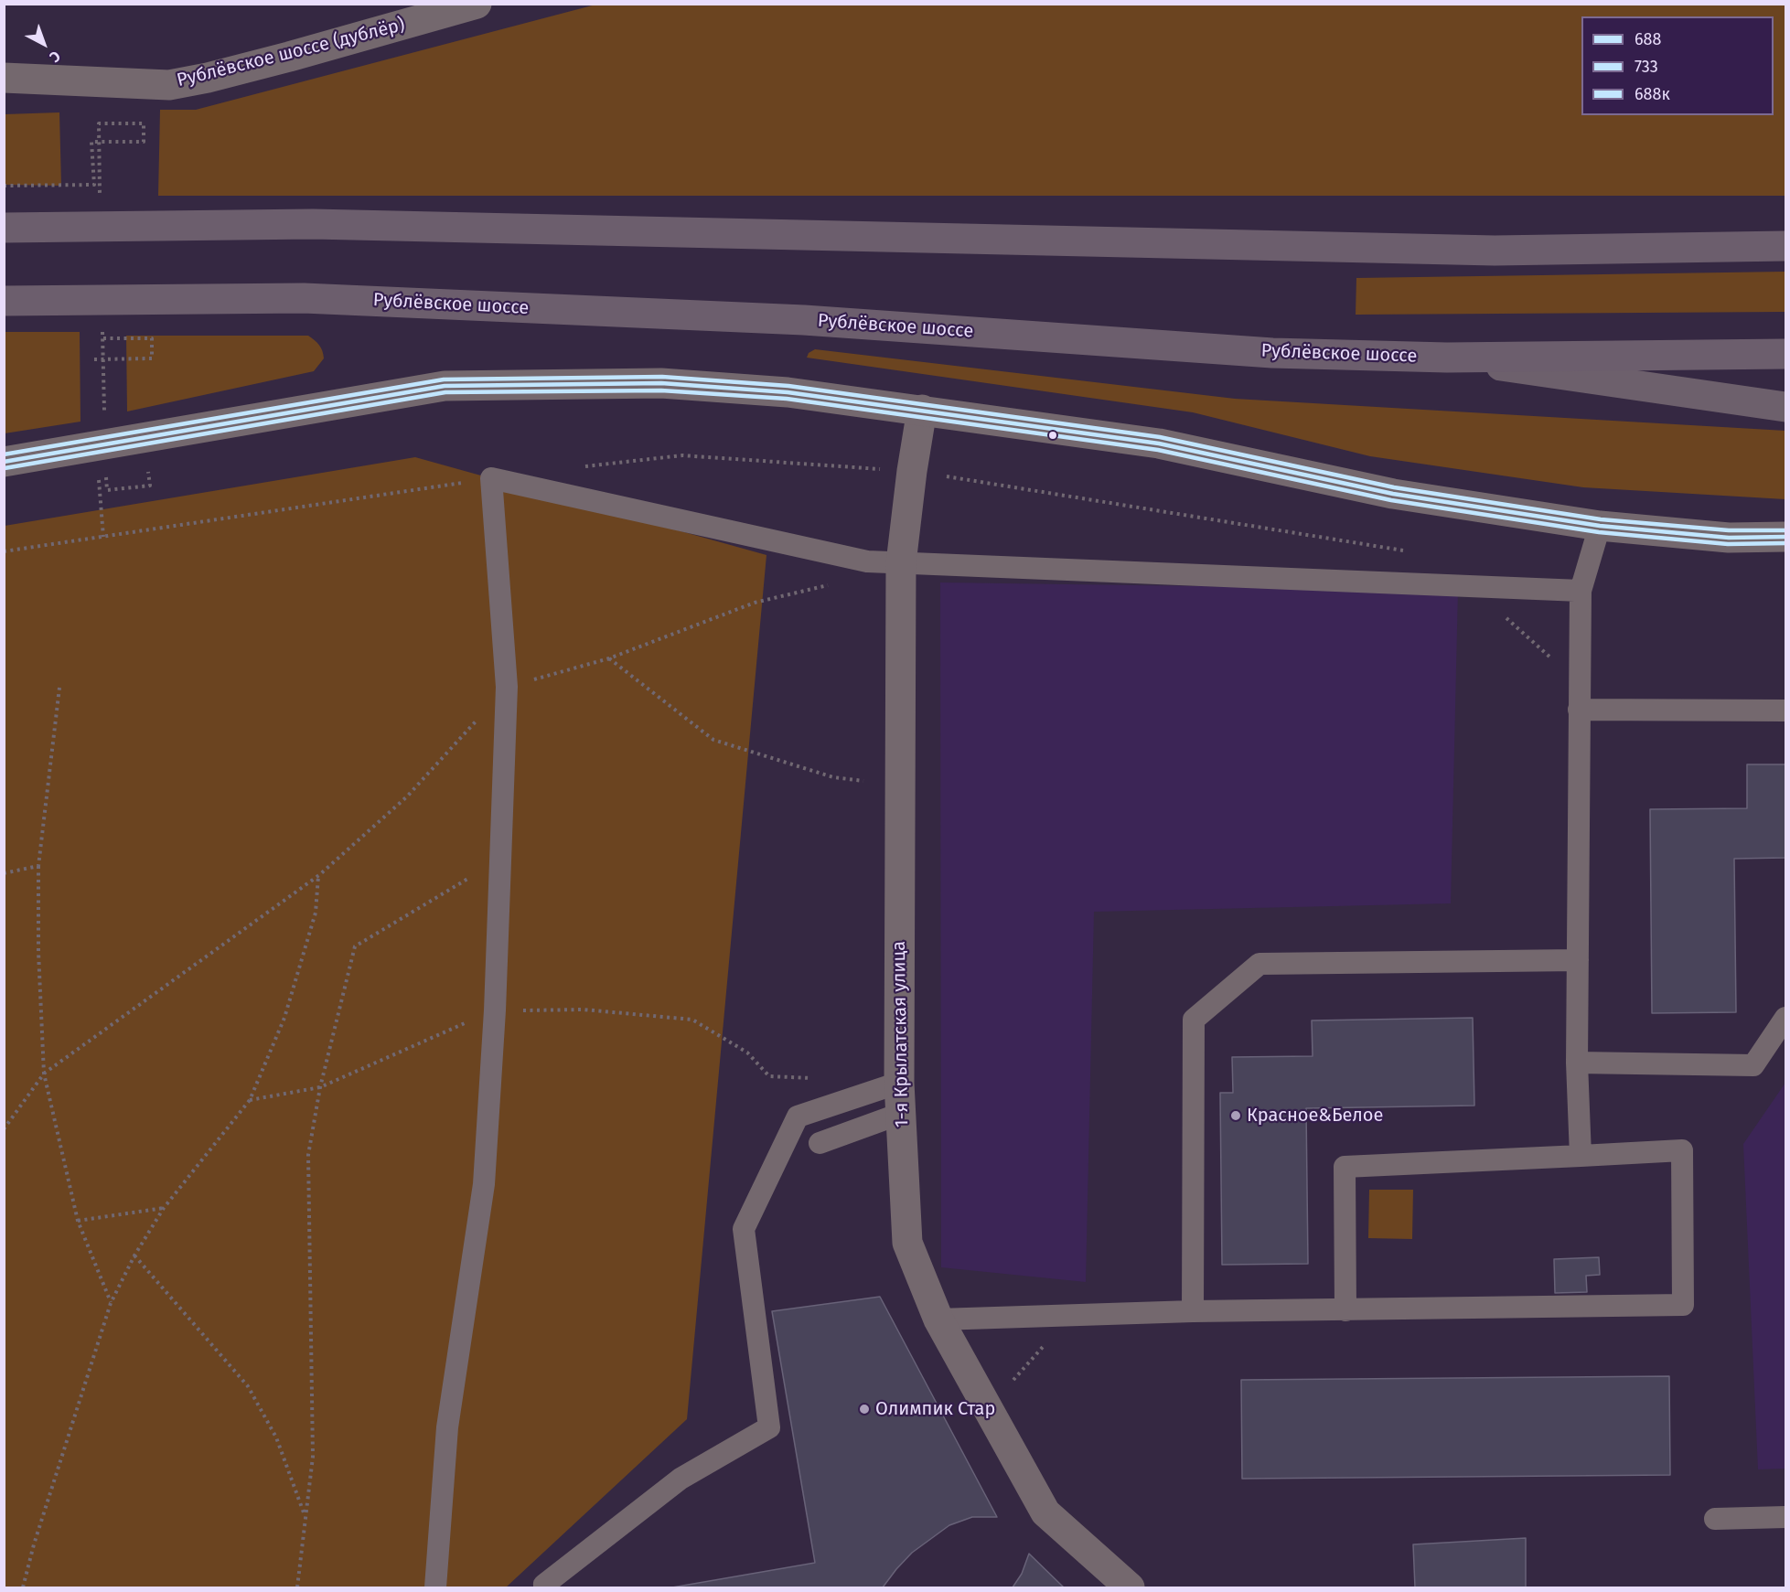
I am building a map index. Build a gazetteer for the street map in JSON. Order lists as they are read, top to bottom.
{
  "streets": {
    "main road": ["Рублёвское шоссе"],
    "street": ["Рублёвское шоссе (дублёр)", "1-я Крылатская улица"]
  },
  "places": ["Красное&Белое", "Олимпик Стар"],
  "lines": ["transit line 688к", "transit line 688", "transit line 733"],
  "legend": ["688", "733", "688к"],
  "north": "bottom right"
}
